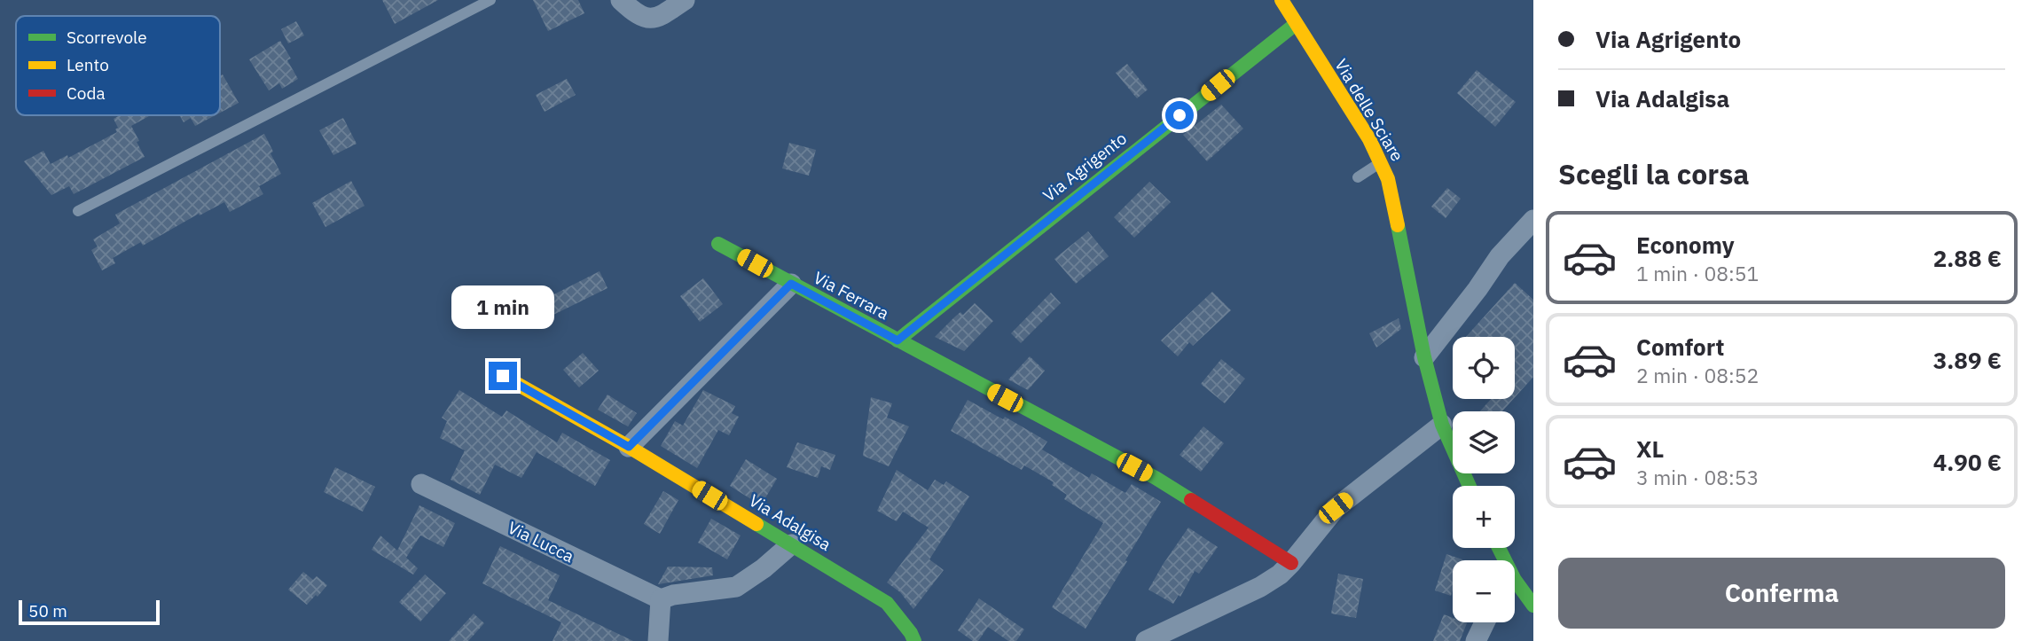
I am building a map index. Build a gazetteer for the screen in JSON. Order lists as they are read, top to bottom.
{
  "streets": {
    "street": [
      "Via delle Sciare",
      "Via Agrigento",
      "Via Ferrara",
      "Via Adalgisa",
      "Via Lucca"
    ]
  },
  "crossings": [
    ["Via delle Sciare", "Via Agrigento"],
    ["Via Agrigento", "Via Ferrara"]
  ],
  "legend": ["Scorrevole", "Lento", "Coda"],
  "scale_bar": "50 m",
  "page": {
    "banner": ["Via Agrigento", "Via Adalgisa"],
    "heading": "Scegli la corsa",
    "list": [
      {
        "name": "Economy",
        "note": "1 min · 08:51",
        "value": "2.88 €"
      },
      {
        "name": "Comfort",
        "note": "2 min · 08:52",
        "value": "3.89 €"
      },
      {
        "name": "XL",
        "note": "3 min · 08:53",
        "value": "4.90 €"
      }
    ],
    "bubble": "1 min",
    "map_buttons": ["+", "−"],
    "buttons": "Conferma",
    "scale": "50 m"
  }
}
